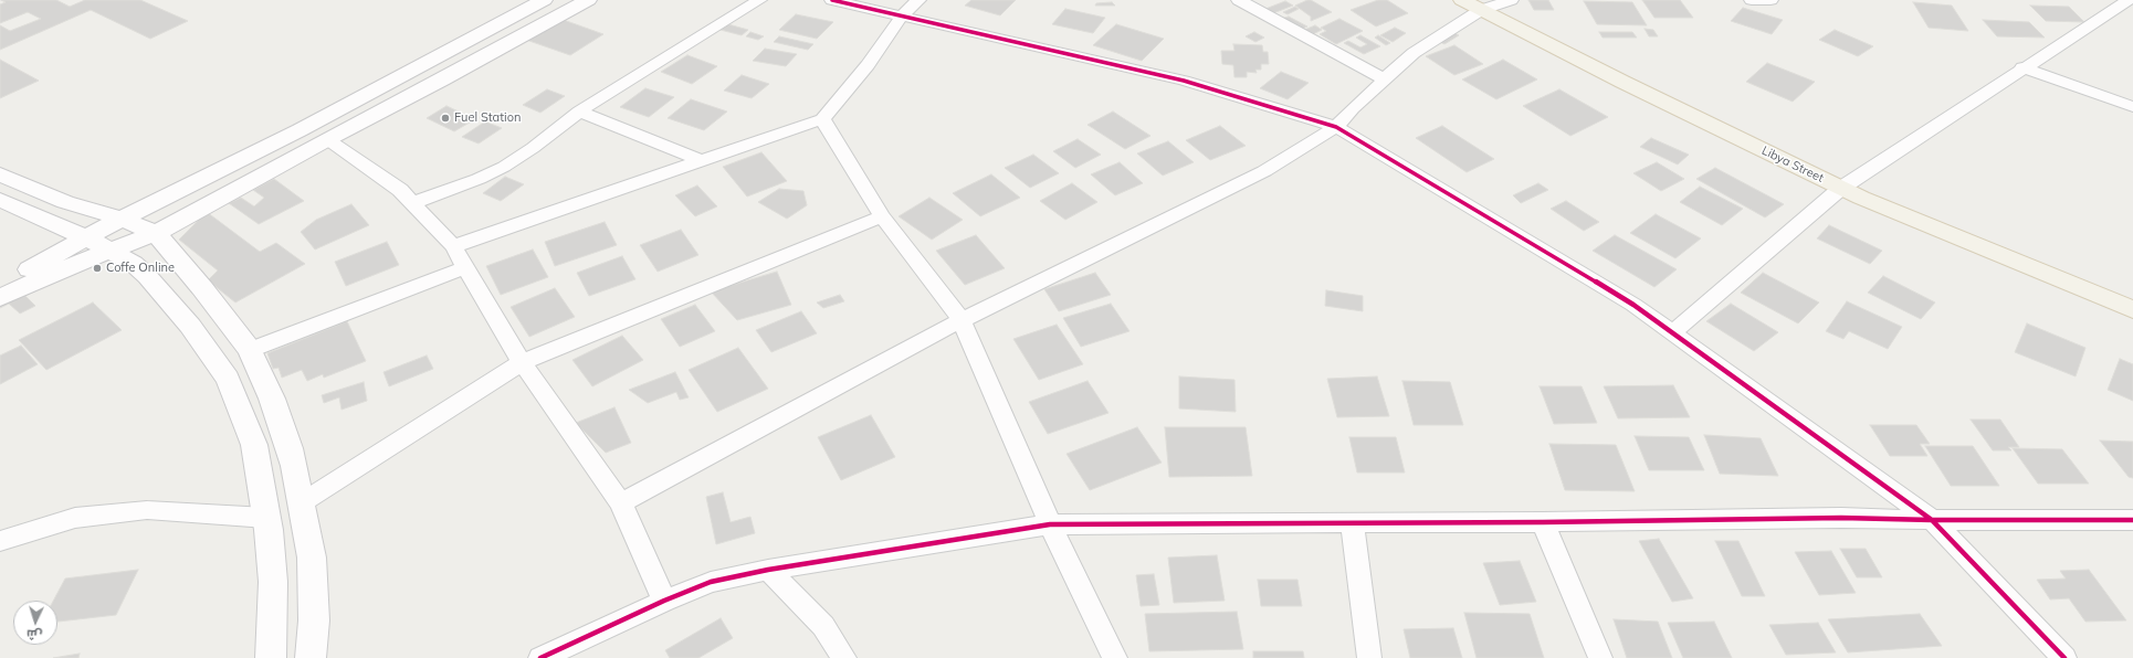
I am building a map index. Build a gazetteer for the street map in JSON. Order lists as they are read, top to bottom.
{
  "streets": {
    "main road": ["Libya Street"]
  },
  "places": ["Fuel Station", "Coffe Online"],
  "north": "bottom"
}
